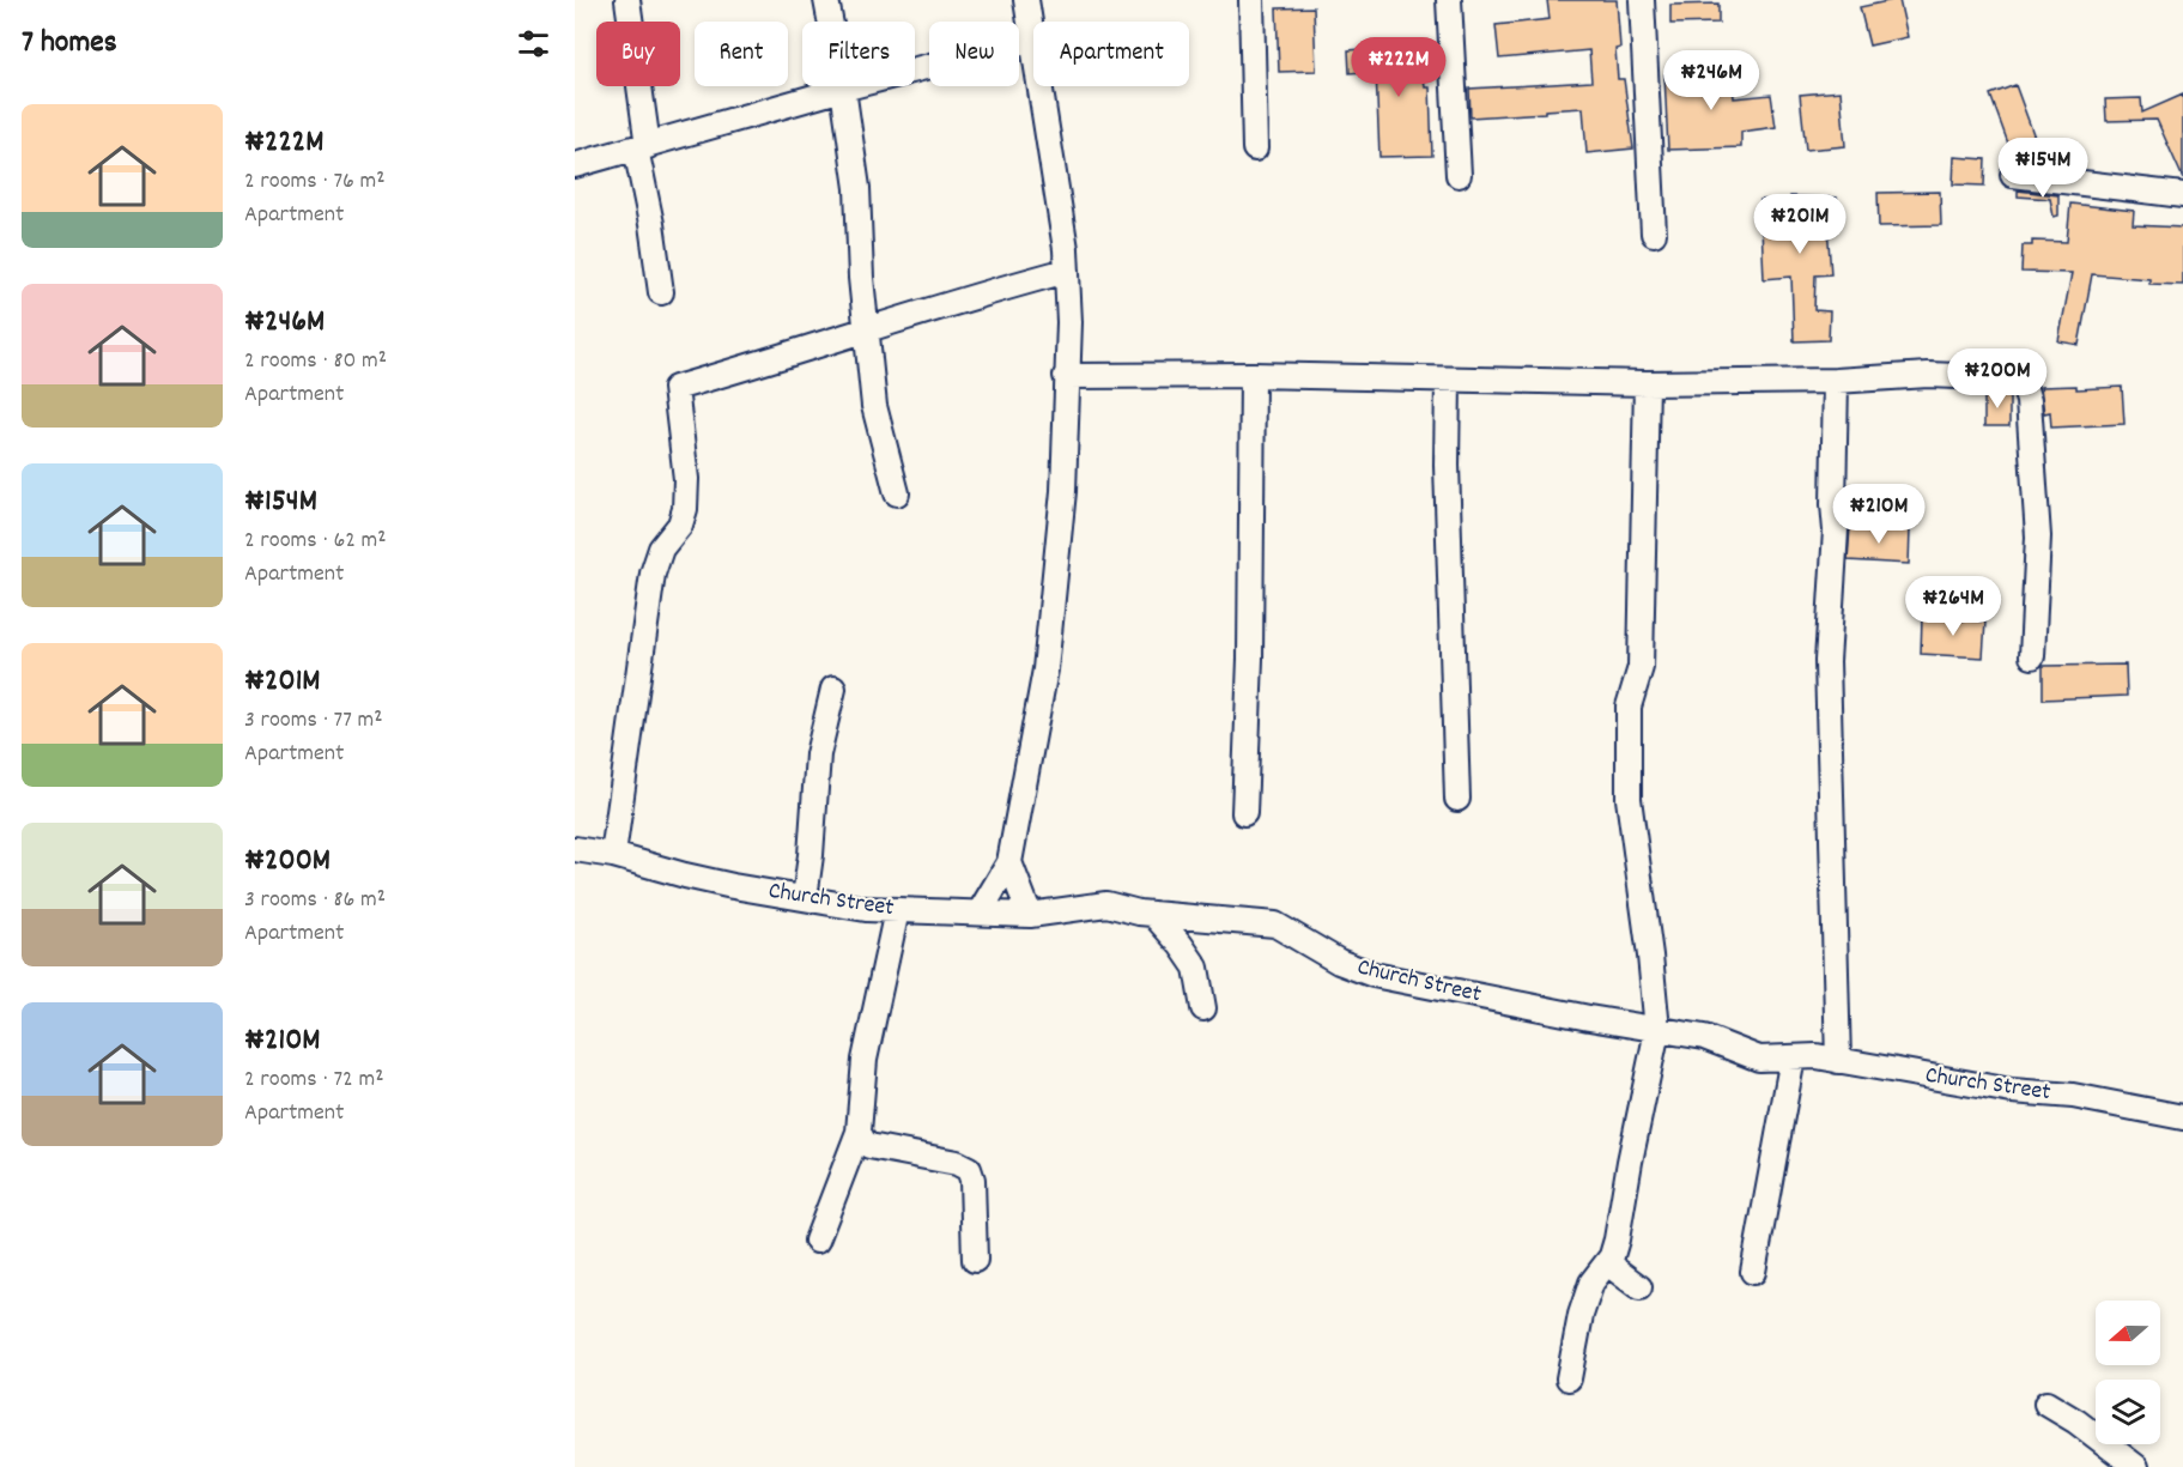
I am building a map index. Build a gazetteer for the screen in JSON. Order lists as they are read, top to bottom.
{
  "streets": {
    "street": ["Church Street"]
  },
  "north": "left",
  "page": {
    "heading": "7 homes",
    "chip": [
      "Buy",
      "Rent",
      "Filters",
      "New",
      "Apartment"
    ],
    "price": [
      "₦222M",
      "₦246M",
      "₦154M",
      "₦201M",
      "₦200M",
      "₦210M",
      "₦264M"
    ],
    "list": [
      {
        "name": "₦222M",
        "note": "2 rooms · 76 m² · Apartment"
      },
      {
        "name": "₦246M",
        "note": "2 rooms · 80 m² · Apartment"
      },
      {
        "name": "₦154M",
        "note": "2 rooms · 62 m² · Apartment"
      },
      {
        "name": "₦201M",
        "note": "3 rooms · 77 m² · Apartment"
      },
      {
        "name": "₦200M",
        "note": "3 rooms · 86 m² · Apartment"
      },
      {
        "name": "₦210M",
        "note": "2 rooms · 72 m² · Apartment"
      }
    ]
  }
}
